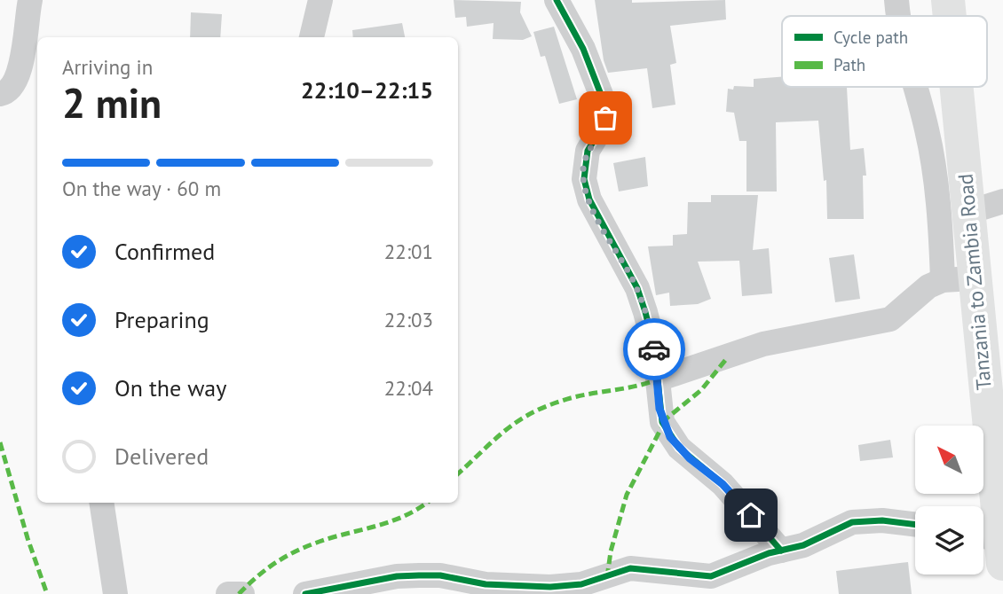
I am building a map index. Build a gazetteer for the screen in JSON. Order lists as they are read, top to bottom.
{
  "streets": {
    "highway": ["Tanzania to Zambia Road"]
  },
  "legend": ["Cycle path", "Path"],
  "north": "top left",
  "page": {
    "heading": ["2 min", "Arriving in", "22:10–22:15"],
    "bar": "On the way · 60 m",
    "list": [
      ["Confirmed", "22:01"],
      ["Preparing", "22:03"],
      ["On the way", "22:04"],
      "Delivered"
    ]
  }
}
